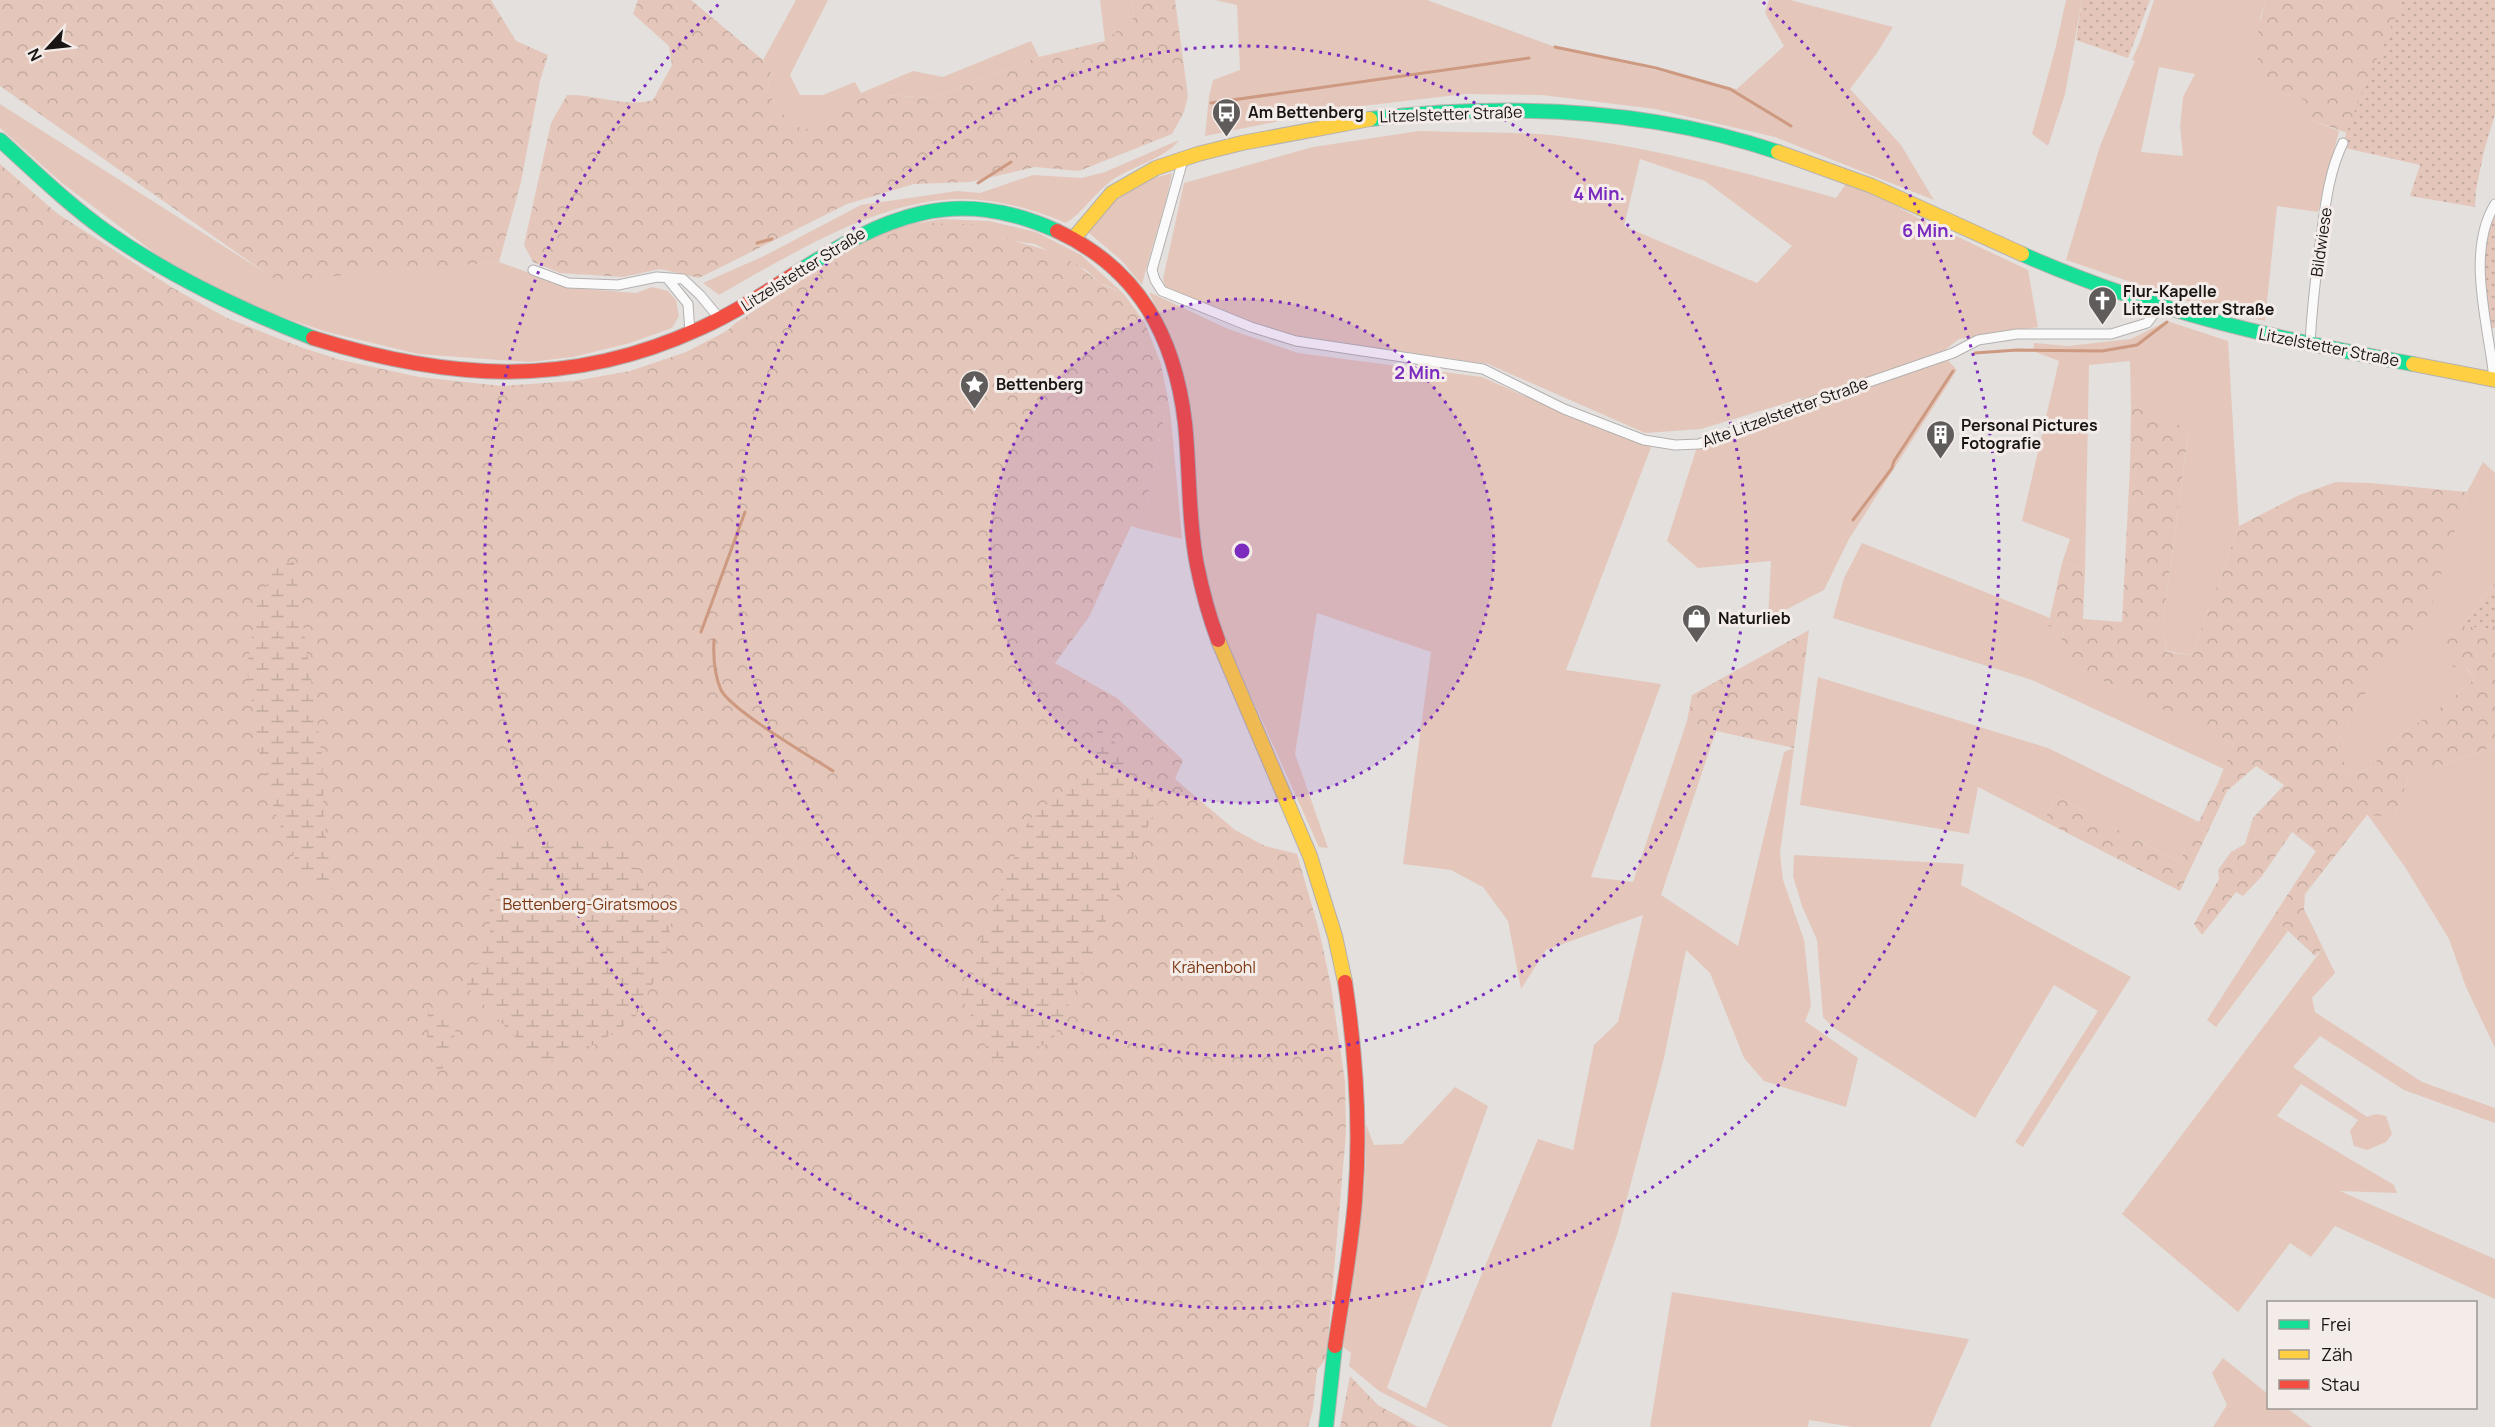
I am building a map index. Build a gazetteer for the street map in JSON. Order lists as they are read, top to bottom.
{
  "streets": {
    "main road": ["Litzelstetter Straße"],
    "street": ["Bildwiese", "Alte Litzelstetter Straße"]
  },
  "crossings": [
    ["Litzelstetter Straße", "Bildwiese"],
    ["Litzelstetter Straße", "Alte Litzelstetter Straße"]
  ],
  "parks": ["Bettenberg-Giratsmoos", "Krähenbohl"],
  "places": {
    "bus stop": ["Am Bettenberg"],
    "church": ["Flur-Kapelle Litzelstetter Straße"],
    "place": ["Bettenberg"],
    "building": ["Personal Pictures Fotografie"],
    "shop": ["Naturlieb"]
  },
  "legend": ["Frei", "Zäh", "Stau"],
  "north": "bottom left",
  "rings": ["4 Min.", "6 Min.", "2 Min."]
}
